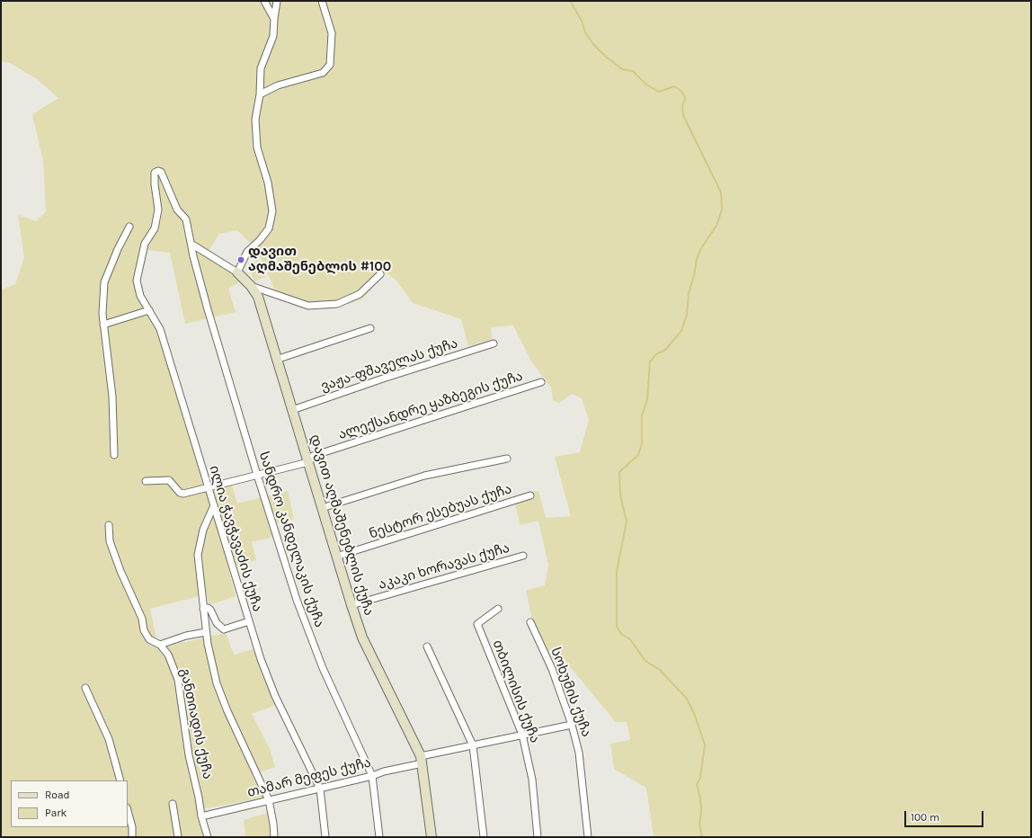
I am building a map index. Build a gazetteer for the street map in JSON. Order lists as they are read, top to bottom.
{
  "streets": {
    "street": [
      "ვაჟა-ფშაველას ქუჩა",
      "ალექსანდრე ყაზბეგის ქუჩა",
      "ნესტორ ესებუას ქუჩა",
      "დავით აღმაშენებლის ქუჩა",
      "ილია ჭავჭავაძის ქუჩა",
      "სანდრო კანდელაკის ქუჩა",
      "აკაკი ხორავას ქუჩა",
      "თბილისის ქუჩა",
      "სოხუმის ქუჩა",
      "განთიადის ქუჩა",
      "თამარ მეფეს ქუჩა"
    ]
  },
  "crossings": [
    ["ვაჟა-ფშაველას ქუჩა", "დავით აღმაშენებლის ქუჩა"],
    ["ალექსანდრე ყაზბეგის ქუჩა", "დავით აღმაშენებლის ქუჩა"],
    ["ალექსანდრე ყაზბეგის ქუჩა", "ილია ჭავჭავაძის ქუჩა"],
    ["ალექსანდრე ყაზბეგის ქუჩა", "სანდრო კანდელაკის ქუჩა"],
    ["ნესტორ ესებუას ქუჩა", "დავით აღმაშენებლის ქუჩა"],
    ["დავით აღმაშენებლის ქუჩა", "სანდრო კანდელაკის ქუჩა"],
    ["დავით აღმაშენებლის ქუჩა", "აკაკი ხორავას ქუჩა"],
    ["დავით აღმაშენებლის ქუჩა", "თამარ მეფეს ქუჩა"],
    ["ილია ჭავჭავაძის ქუჩა", "სანდრო კანდელაკის ქუჩა"],
    ["ილია ჭავჭავაძის ქუჩა", "თამარ მეფეს ქუჩა"],
    ["სანდრო კანდელაკის ქუჩა", "თამარ მეფეს ქუჩა"],
    ["თბილისის ქუჩა", "თამარ მეფეს ქუჩა"],
    ["სოხუმის ქუჩა", "თამარ მეფეს ქუჩა"],
    ["განთიადის ქუჩა", "თამარ მეფეს ქუჩა"]
  ],
  "places": ["დავით აღმაშენებლის #100"],
  "legend": ["Road", "Park"],
  "scale_bar": "100 m"
}
